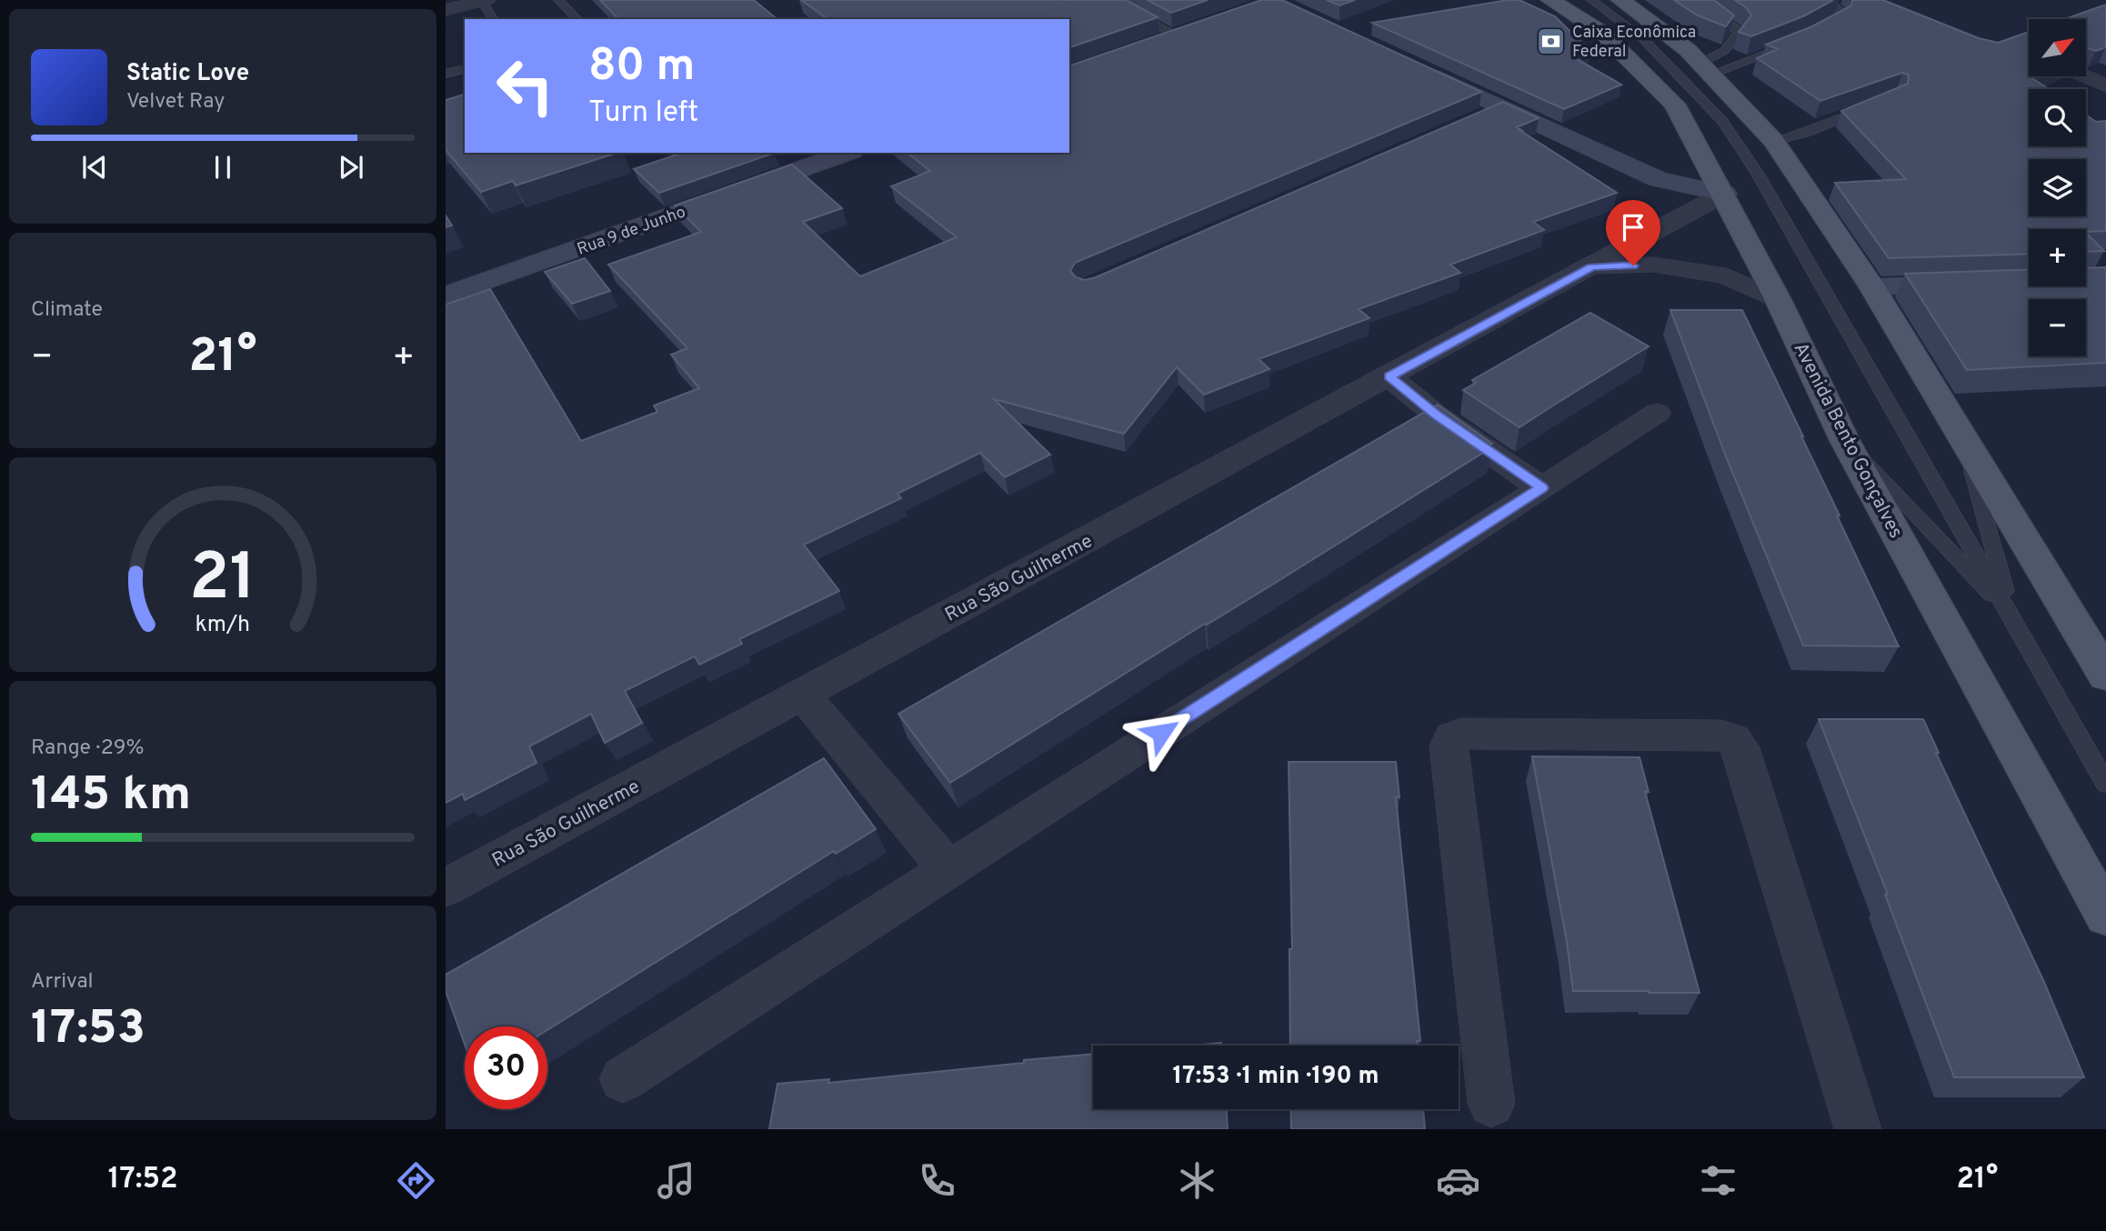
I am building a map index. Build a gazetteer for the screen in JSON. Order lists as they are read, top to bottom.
{
  "streets": {
    "main road": ["Avenida Bento Gonçalves"],
    "street": ["Rua 9 de Junho", "Rua São Guilherme"]
  },
  "crossings": [
    ["Avenida Bento Gonçalves", "Rua São Guilherme"]
  ],
  "places": {
    "bank": ["Caixa Econômica Federal"]
  },
  "north": "top right",
  "page": {
    "map_buttons": ["+", "−"],
    "turn": ["80 m", "Turn left"],
    "song": ["Static Love", "Velvet Ray"],
    "tile": [
      "Climate",
      ["Range · 29%", "145 km"],
      ["Arrival", "17:53"]
    ],
    "heat": ["−", "21°", "+"],
    "limit": "30",
    "trip": "17:53 · 1 min · 190 m",
    "tabs": ["17:52", "21°"],
    "gauge": ["21", "km/h"]
  }
}
